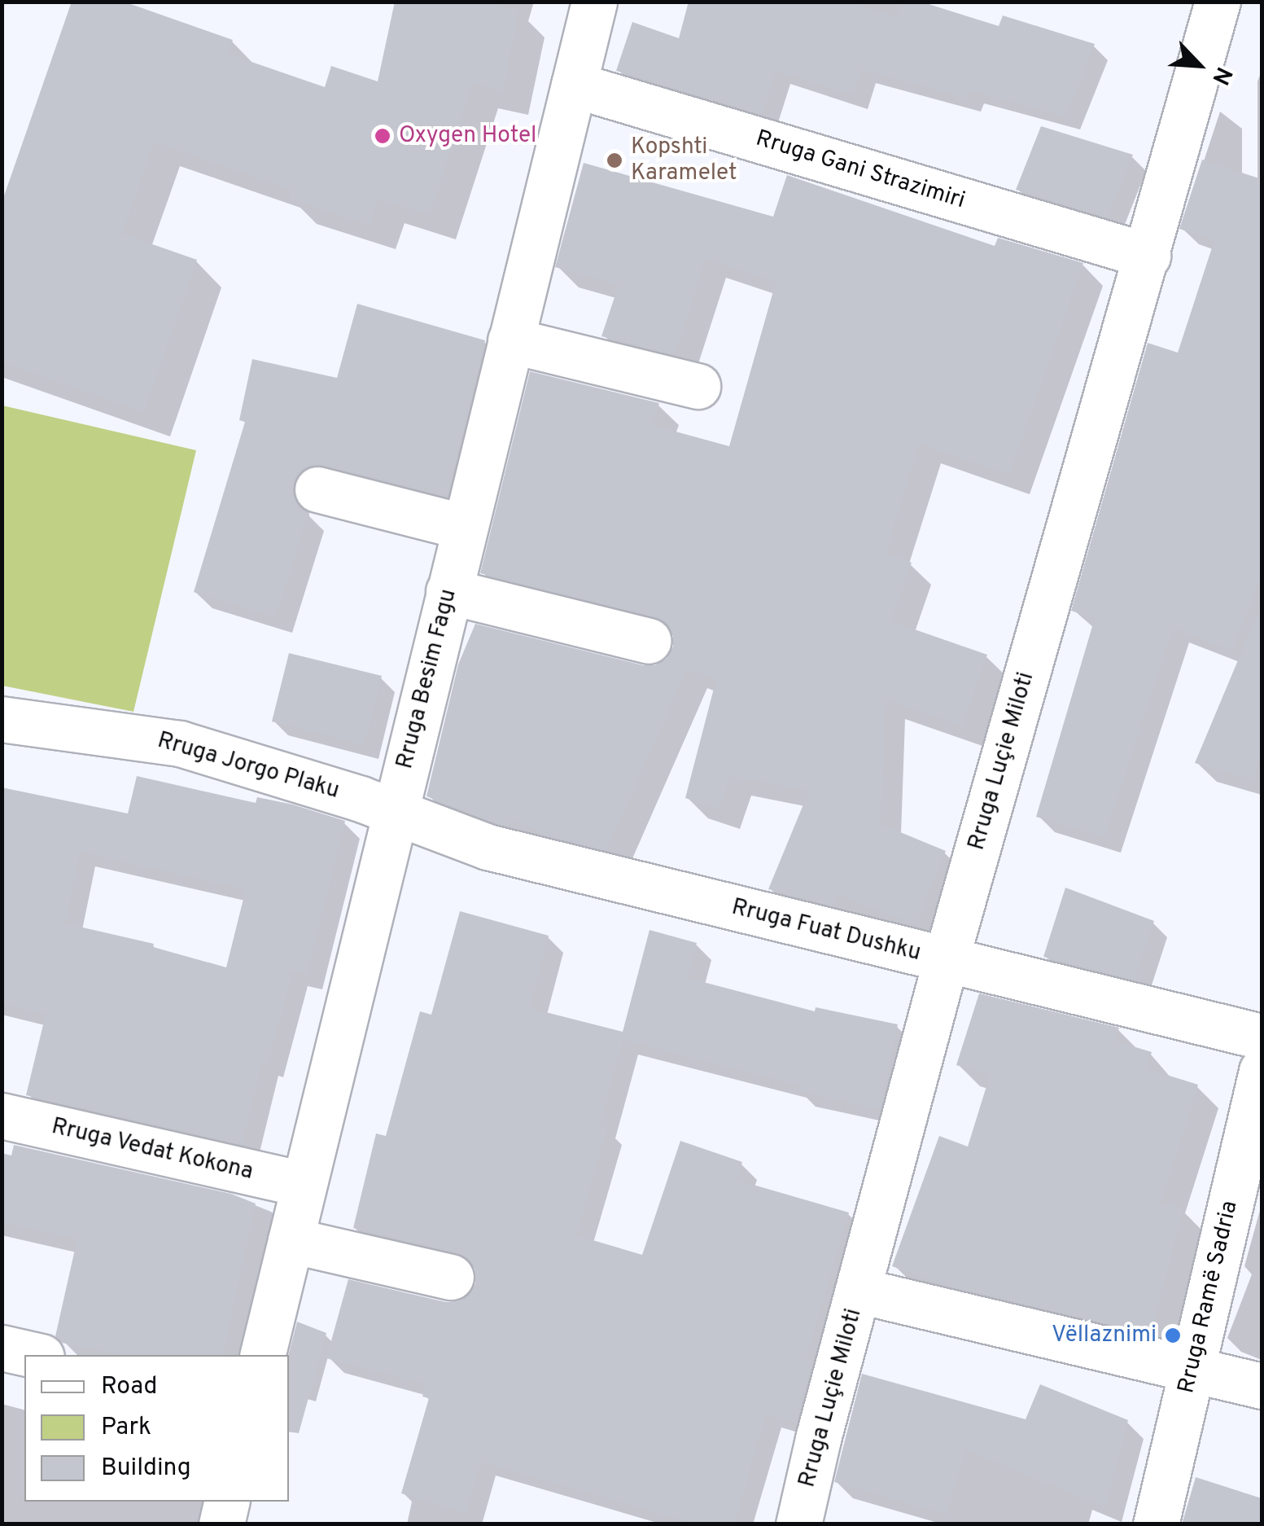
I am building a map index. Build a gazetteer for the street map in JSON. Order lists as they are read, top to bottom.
{
  "streets": {
    "street": [
      "Rruga Gani Strazimiri",
      "Rruga Besim Fagu",
      "Rruga Luçie Miloti",
      "Rruga Jorgo Plaku",
      "Rruga Fuat Dushku",
      "Rruga Vedat Kokona",
      "Rruga Ramë Sadria"
    ]
  },
  "crossings": [
    ["Rruga Gani Strazimiri", "Rruga Besim Fagu"],
    ["Rruga Gani Strazimiri", "Rruga Luçie Miloti"],
    ["Rruga Besim Fagu", "Rruga Jorgo Plaku"],
    ["Rruga Besim Fagu", "Rruga Fuat Dushku"],
    ["Rruga Besim Fagu", "Rruga Vedat Kokona"],
    ["Rruga Luçie Miloti", "Rruga Fuat Dushku"],
    ["Rruga Jorgo Plaku", "Rruga Fuat Dushku"]
  ],
  "places": ["Oxygen Hotel", "Kopshti Karamelet", "Vëllaznimi"],
  "legend": ["Road", "Park", "Building"],
  "north": "bottom right"
}
